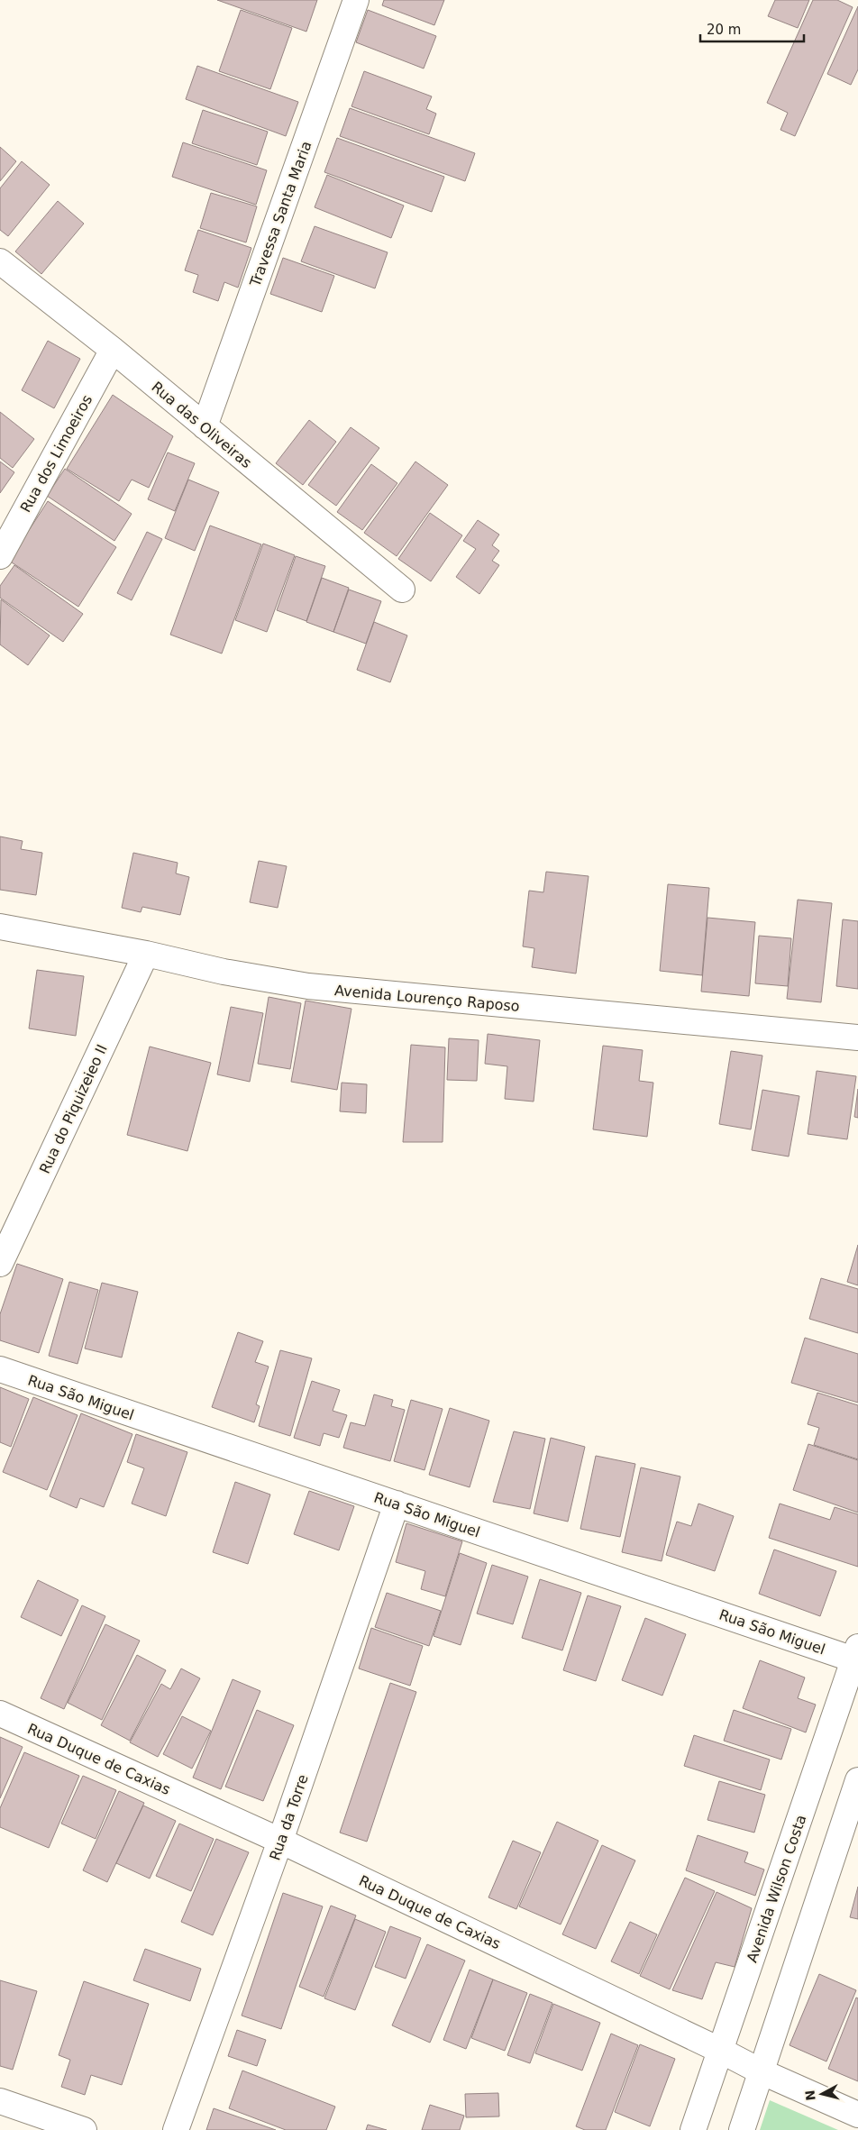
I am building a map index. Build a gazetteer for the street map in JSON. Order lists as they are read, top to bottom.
{
  "streets": {
    "street": [
      "Travessa Santa Maria",
      "Rua das Oliveiras",
      "Rua dos Limoeiros",
      "Avenida Lourenço Raposo",
      "Rua do Piquizeieo II",
      "Rua São Miguel",
      "Rua Duque de Caxias",
      "Rua da Torre",
      "Avenida Wilson Costa"
    ]
  },
  "crossings": [
    ["Travessa Santa Maria", "Rua das Oliveiras"],
    ["Rua das Oliveiras", "Rua dos Limoeiros"],
    ["Avenida Lourenço Raposo", "Rua do Piquizeieo II"],
    ["Rua São Miguel", "Rua da Torre"],
    ["Rua São Miguel", "Avenida Wilson Costa"],
    ["Rua Duque de Caxias", "Rua da Torre"],
    ["Rua Duque de Caxias", "Avenida Wilson Costa"]
  ],
  "scale_bar": "20 m",
  "north": "left"
}
